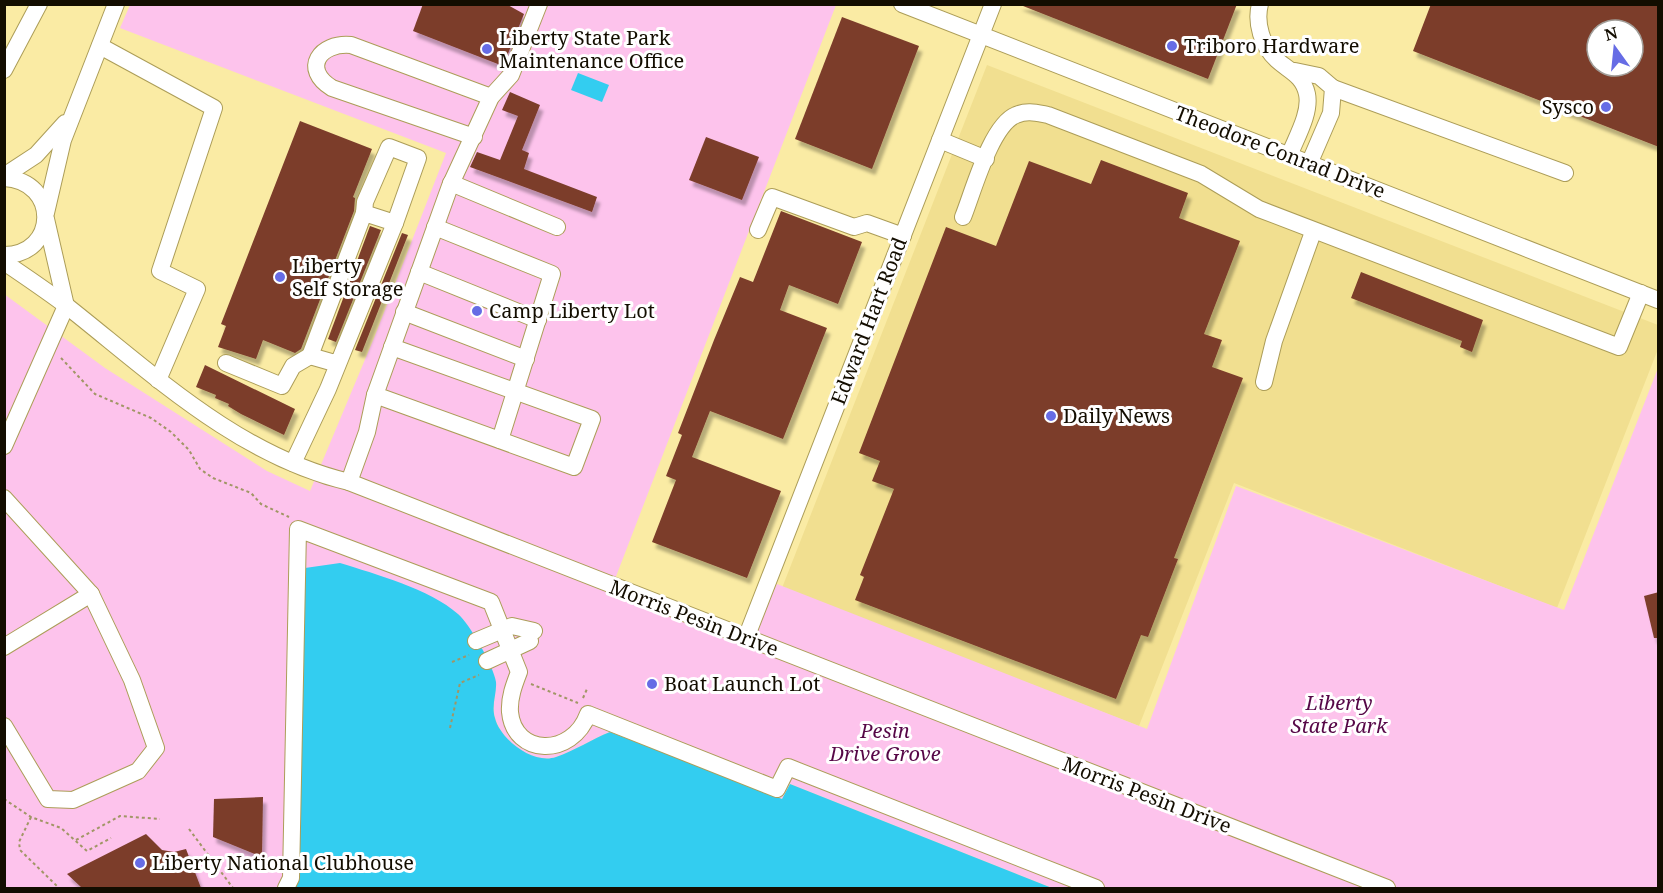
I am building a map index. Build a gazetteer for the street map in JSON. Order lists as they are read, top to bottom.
{
  "streets": {
    "street": ["Theodore Conrad Drive", "Edward Hart Road", "Morris Pesin Drive"]
  },
  "crossings": [
    ["Theodore Conrad Drive", "Edward Hart Road"],
    ["Edward Hart Road", "Morris Pesin Drive"]
  ],
  "parks": ["Liberty State Park", "Pesin Drive Grove"],
  "places": [
    "Triboro Hardware",
    "Liberty State Park Maintenance Office",
    "Sysco",
    "Liberty Self Storage",
    "Camp Liberty Lot",
    "Daily News",
    "Boat Launch Lot",
    "Liberty National Clubhouse"
  ],
  "north": "top"
}
